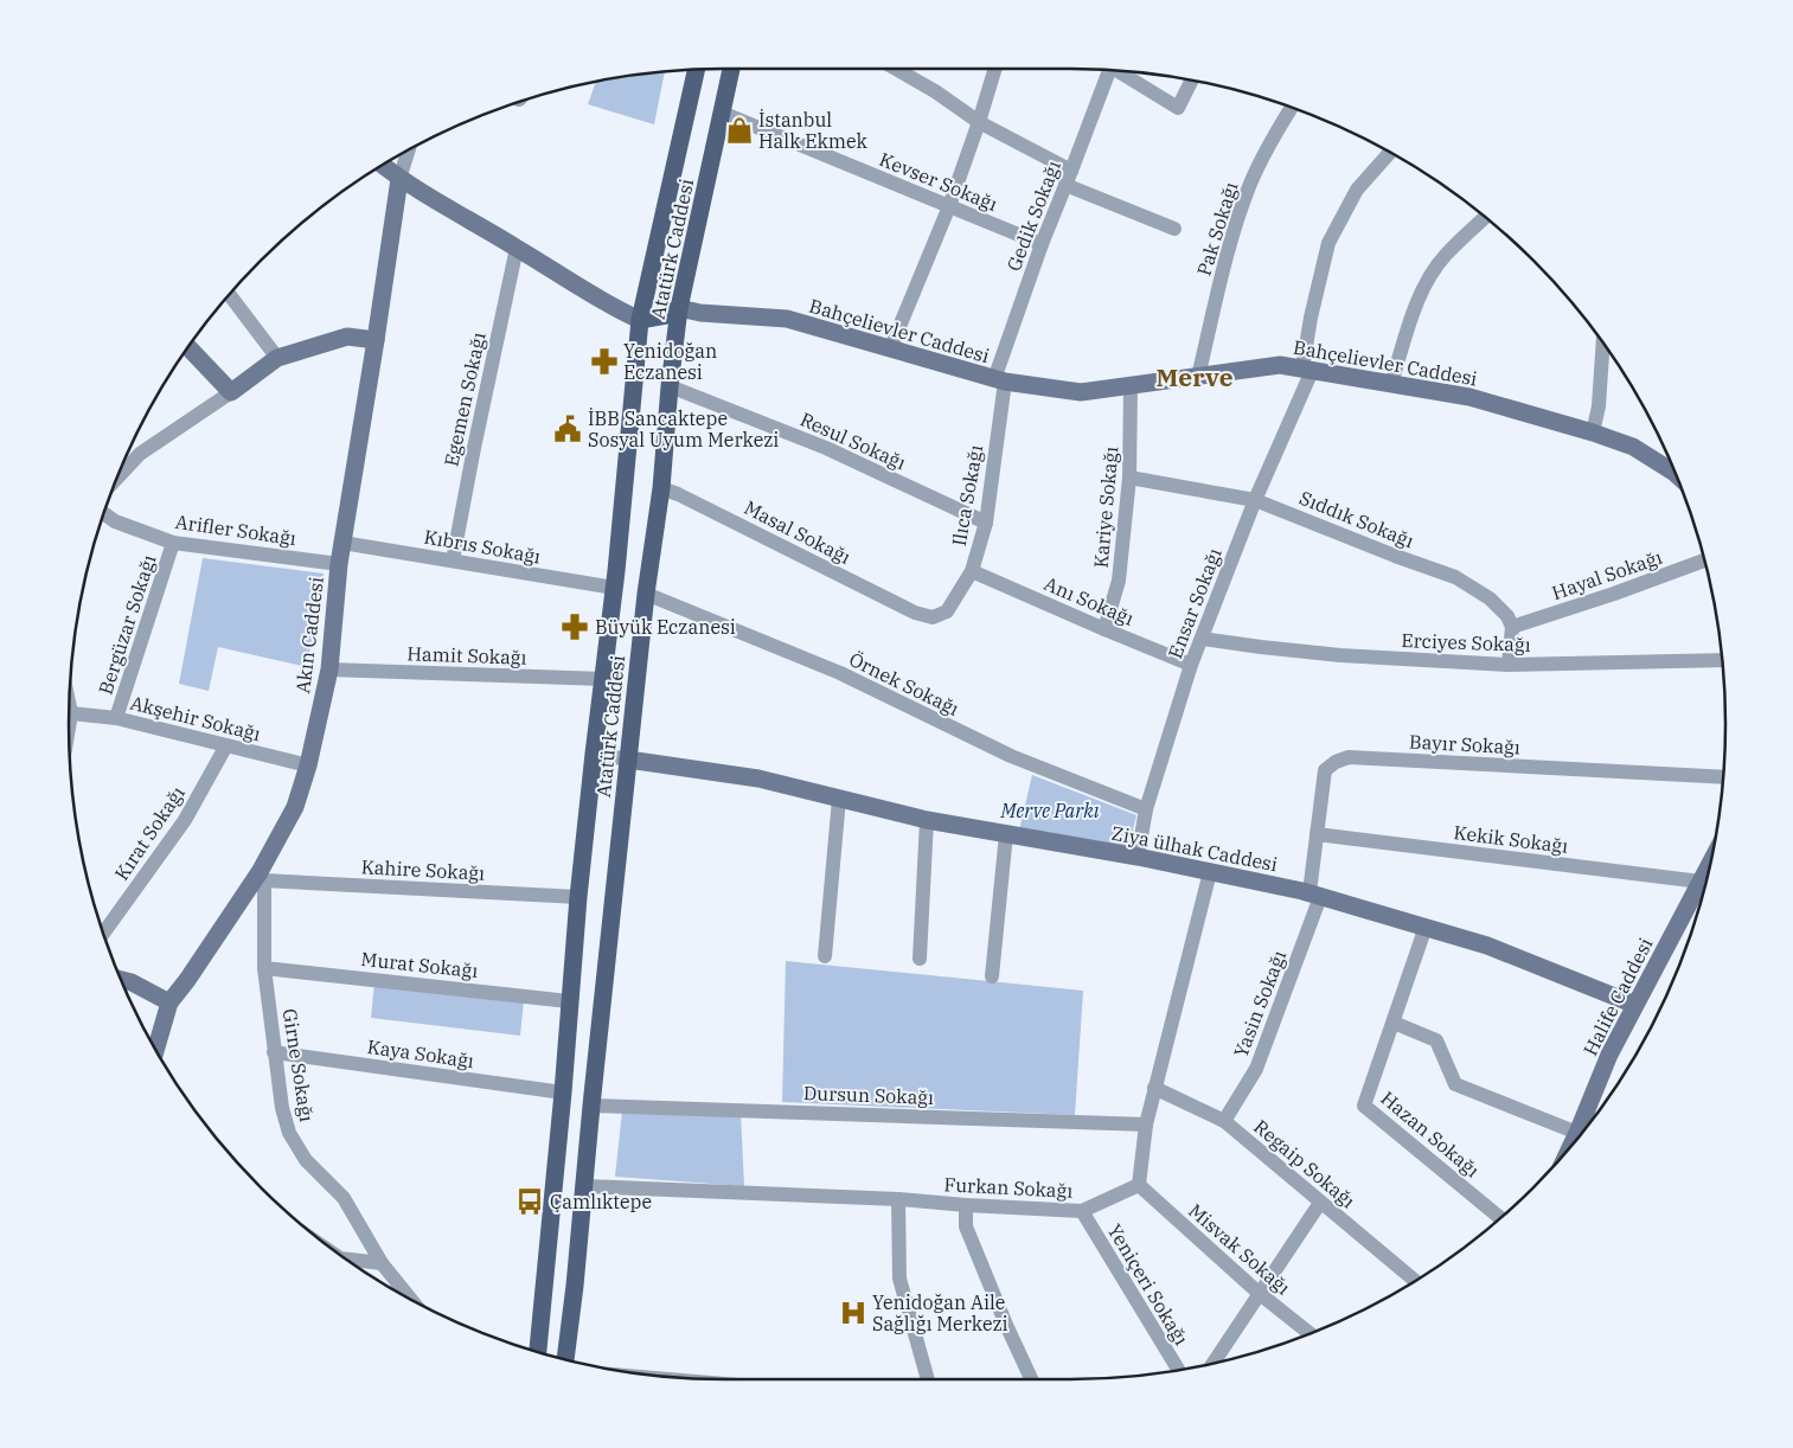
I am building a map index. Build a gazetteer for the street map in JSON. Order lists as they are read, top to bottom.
{
  "streets": {
    "main road": ["Atatürk Caddesi"],
    "street": [
      "Kevser Sokağı",
      "Gedik Sokağı",
      "Pak Sokağı",
      "Bahçelievler Caddesi",
      "Egemen Sokağı",
      "Resul Sokağı",
      "Ilıca Sokağı",
      "Kariye Sokağı",
      "Sıddık Sokağı",
      "Arifler Sokağı",
      "Masal Sokağı",
      "Kıbrıs Sokağı",
      "Hayal Sokağı",
      "Anı Sokağı",
      "Ensar Sokağı",
      "Bergüzar Sokağı",
      "Akın Caddesi",
      "Erciyes Sokağı",
      "Hamit Sokağı",
      "Örnek Sokağı",
      "Akşehir Sokağı",
      "Bayır Sokağı",
      "Kırat Sokağı",
      "Kekik Sokağı",
      "Ziya ülhak Caddesi",
      "Kahire Sokağı",
      "Murat Sokağı",
      "Halife Caddesi",
      "Yasin Sokağı",
      "Kaya Sokağı",
      "Girne Sokağı",
      "Dursun Sokağı",
      "Hazan Sokağı",
      "Regaip Sokağı",
      "Furkan Sokağı",
      "Misvak Sokağı",
      "Yeniçeri Sokağı"
    ]
  },
  "crossings": [
    ["Kevser Sokağı", "Gedik Sokağı"],
    ["Kevser Sokağı", "Atatürk Caddesi"],
    ["Gedik Sokağı", "Bahçelievler Caddesi"],
    ["Gedik Sokağı", "Ilıca Sokağı"],
    ["Pak Sokağı", "Bahçelievler Caddesi"],
    ["Atatürk Caddesi", "Bahçelievler Caddesi"],
    ["Atatürk Caddesi", "Resul Sokağı"],
    ["Atatürk Caddesi", "Masal Sokağı"],
    ["Atatürk Caddesi", "Kıbrıs Sokağı"],
    ["Atatürk Caddesi", "Hamit Sokağı"],
    ["Atatürk Caddesi", "Örnek Sokağı"],
    ["Atatürk Caddesi", "Ziya ülhak Caddesi"],
    ["Atatürk Caddesi", "Kahire Sokağı"],
    ["Atatürk Caddesi", "Murat Sokağı"],
    ["Atatürk Caddesi", "Kaya Sokağı"],
    ["Atatürk Caddesi", "Dursun Sokağı"],
    ["Atatürk Caddesi", "Furkan Sokağı"],
    ["Bahçelievler Caddesi", "Ilıca Sokağı"],
    ["Bahçelievler Caddesi", "Kariye Sokağı"],
    ["Bahçelievler Caddesi", "Ensar Sokağı"],
    ["Egemen Sokağı", "Kıbrıs Sokağı"],
    ["Resul Sokağı", "Ilıca Sokağı"],
    ["Ilıca Sokağı", "Masal Sokağı"],
    ["Ilıca Sokağı", "Anı Sokağı"],
    ["Kariye Sokağı", "Sıddık Sokağı"],
    ["Kariye Sokağı", "Anı Sokağı"],
    ["Sıddık Sokağı", "Hayal Sokağı"],
    ["Sıddık Sokağı", "Ensar Sokağı"],
    ["Arifler Sokağı", "Bergüzar Sokağı"],
    ["Arifler Sokağı", "Akın Caddesi"],
    ["Kıbrıs Sokağı", "Akın Caddesi"],
    ["Anı Sokağı", "Ensar Sokağı"],
    ["Ensar Sokağı", "Erciyes Sokağı"],
    ["Ensar Sokağı", "Örnek Sokağı"],
    ["Ensar Sokağı", "Ziya ülhak Caddesi"],
    ["Bergüzar Sokağı", "Akşehir Sokağı"],
    ["Akın Caddesi", "Hamit Sokağı"],
    ["Akın Caddesi", "Akşehir Sokağı"],
    ["Akın Caddesi", "Kahire Sokağı"],
    ["Akın Caddesi", "Girne Sokağı"],
    ["Akşehir Sokağı", "Kırat Sokağı"],
    ["Bayır Sokağı", "Kekik Sokağı"],
    ["Bayır Sokağı", "Ziya ülhak Caddesi"],
    ["Bayır Sokağı", "Yasin Sokağı"],
    ["Kekik Sokağı", "Halife Caddesi"],
    ["Ziya ülhak Caddesi", "Halife Caddesi"],
    ["Ziya ülhak Caddesi", "Yasin Sokağı"],
    ["Ziya ülhak Caddesi", "Hazan Sokağı"],
    ["Kahire Sokağı", "Girne Sokağı"],
    ["Murat Sokağı", "Girne Sokağı"],
    ["Yasin Sokağı", "Regaip Sokağı"],
    ["Kaya Sokağı", "Girne Sokağı"],
    ["Furkan Sokağı", "Misvak Sokağı"],
    ["Furkan Sokağı", "Yeniçeri Sokağı"]
  ],
  "districts": ["Merve"],
  "parks": ["Merve Parkı"],
  "places": {
    "shop": ["İstanbul Halk Ekmek"],
    "pharmacy": ["Yenidoğan Eczanesi", "Büyük Eczanesi"],
    "public building": ["İBB Sancaktepe Sosyal Uyum Merkezi"],
    "bus stop": ["Çamlıktepe"],
    "hospital": ["Yenidoğan Aile Sağlığı Merkezi"]
  }
}
